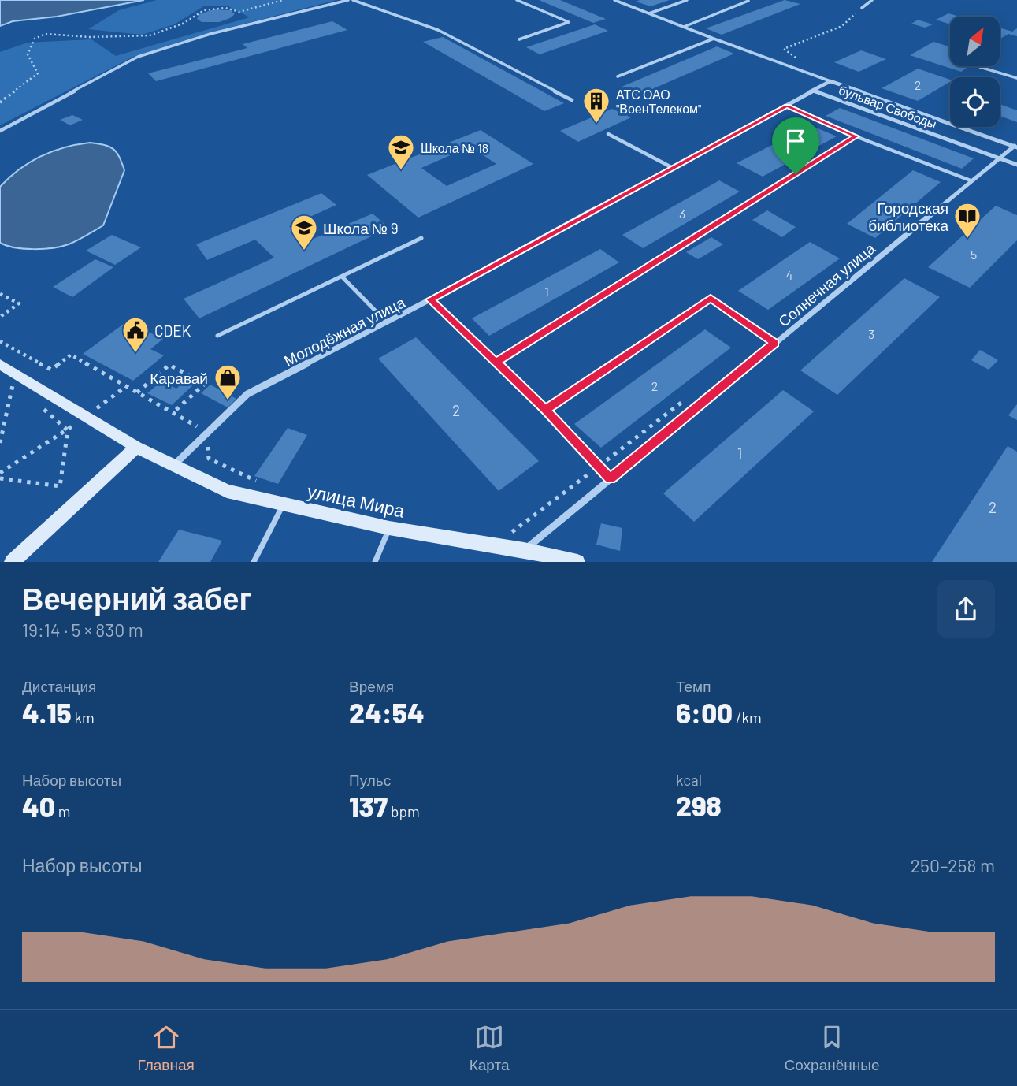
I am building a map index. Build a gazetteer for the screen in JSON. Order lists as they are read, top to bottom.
{
  "streets": {
    "street": [
      "бульвар Свободы",
      "Солнечная улица",
      "Молодёжная улица",
      "улица Мира"
    ]
  },
  "crossings": [
    ["бульвар Свободы", "Солнечная улица"],
    ["бульвар Свободы", "Молодёжная улица"],
    ["Солнечная улица", "улица Мира"],
    ["Молодёжная улица", "улица Мира"]
  ],
  "places": {
    "building": ["АТС ОАО \"ВоенТелеком\""],
    "school or university": ["Школа № 18", "Школа № 9"],
    "library": ["Городская библиотека"],
    "public building": ["CDEK"],
    "shop": ["Каравай"]
  },
  "house_numbers": [
    "2",
    "3",
    "5",
    "4",
    "1",
    "3",
    "2",
    "2",
    "1",
    "2"
  ],
  "north": "top right",
  "page": {
    "heading": ["Вечерний забег", "19:14 · 5 × 830 m"],
    "stats": [
      ["Дистанция", "4.15 km"],
      ["Время", "24:54"],
      ["Темп", "6:00 /km"],
      ["Набор высоты", "40 m"],
      ["Пульс", "137 bpm"],
      ["kcal", "298"]
    ],
    "chart": ["Набор высоты", "250–258 m"],
    "tabs": ["Главная", "Карта", "Сохранённые"]
  }
}
